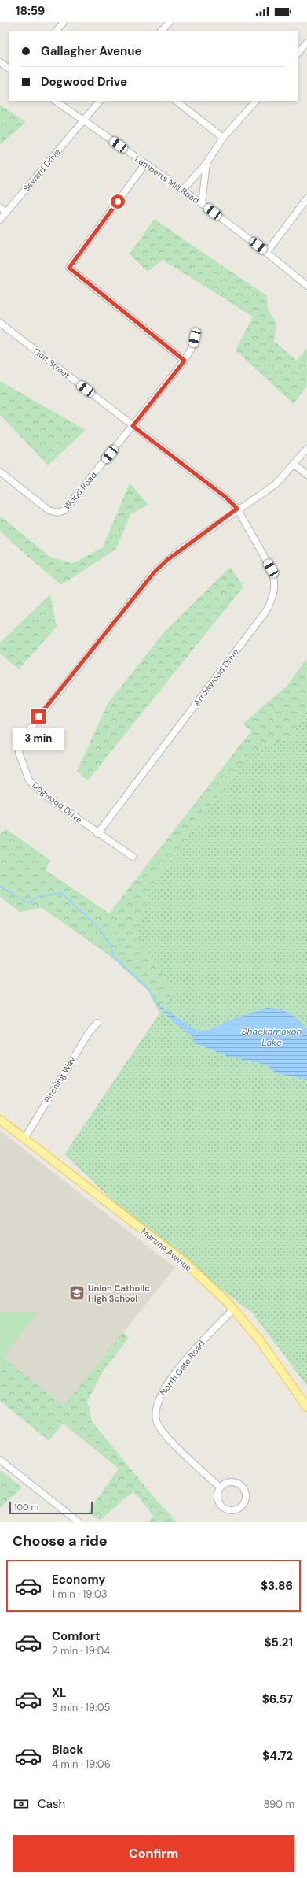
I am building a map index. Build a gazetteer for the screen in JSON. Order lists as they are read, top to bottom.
{
  "streets": {
    "main road": ["Martine Avenue"],
    "street": [
      "Seward Drive",
      "Lamberts Mill Road",
      "Golf Street",
      "Wood Road",
      "Arrowwood Drive",
      "Dogwood Drive",
      "Pitching Way",
      "North Gate Road"
    ]
  },
  "crossings": [
    ["Seward Drive", "Lamberts Mill Road"],
    ["Golf Street", "Wood Road"],
    ["Golf Street", "Arrowwood Drive"],
    ["Golf Street", "Dogwood Drive"],
    ["Arrowwood Drive", "Dogwood Drive"],
    ["Pitching Way", "Martine Avenue"],
    ["Martine Avenue", "North Gate Road"]
  ],
  "water": ["Shackamaxon Lake"],
  "places": {
    "school or university": ["Union Catholic High School"]
  },
  "scale_bar": "100 m",
  "page": {
    "status": "18:59",
    "banner": ["Gallagher Avenue", "Dogwood Drive"],
    "bubble": "3 min",
    "scale": "100 m",
    "heading": "Choose a ride",
    "list": [
      {
        "name": "Economy",
        "note": "1 min · 19:03",
        "value": "$3.86"
      },
      {
        "name": "Comfort",
        "note": "2 min · 19:04",
        "value": "$5.21"
      },
      {
        "name": "XL",
        "note": "3 min · 19:05",
        "value": "$6.57"
      },
      {
        "name": "Black",
        "note": "4 min · 19:06",
        "value": "$4.72"
      }
    ],
    "pay": ["Cash", "890 m"],
    "buttons": "Confirm"
  }
}
